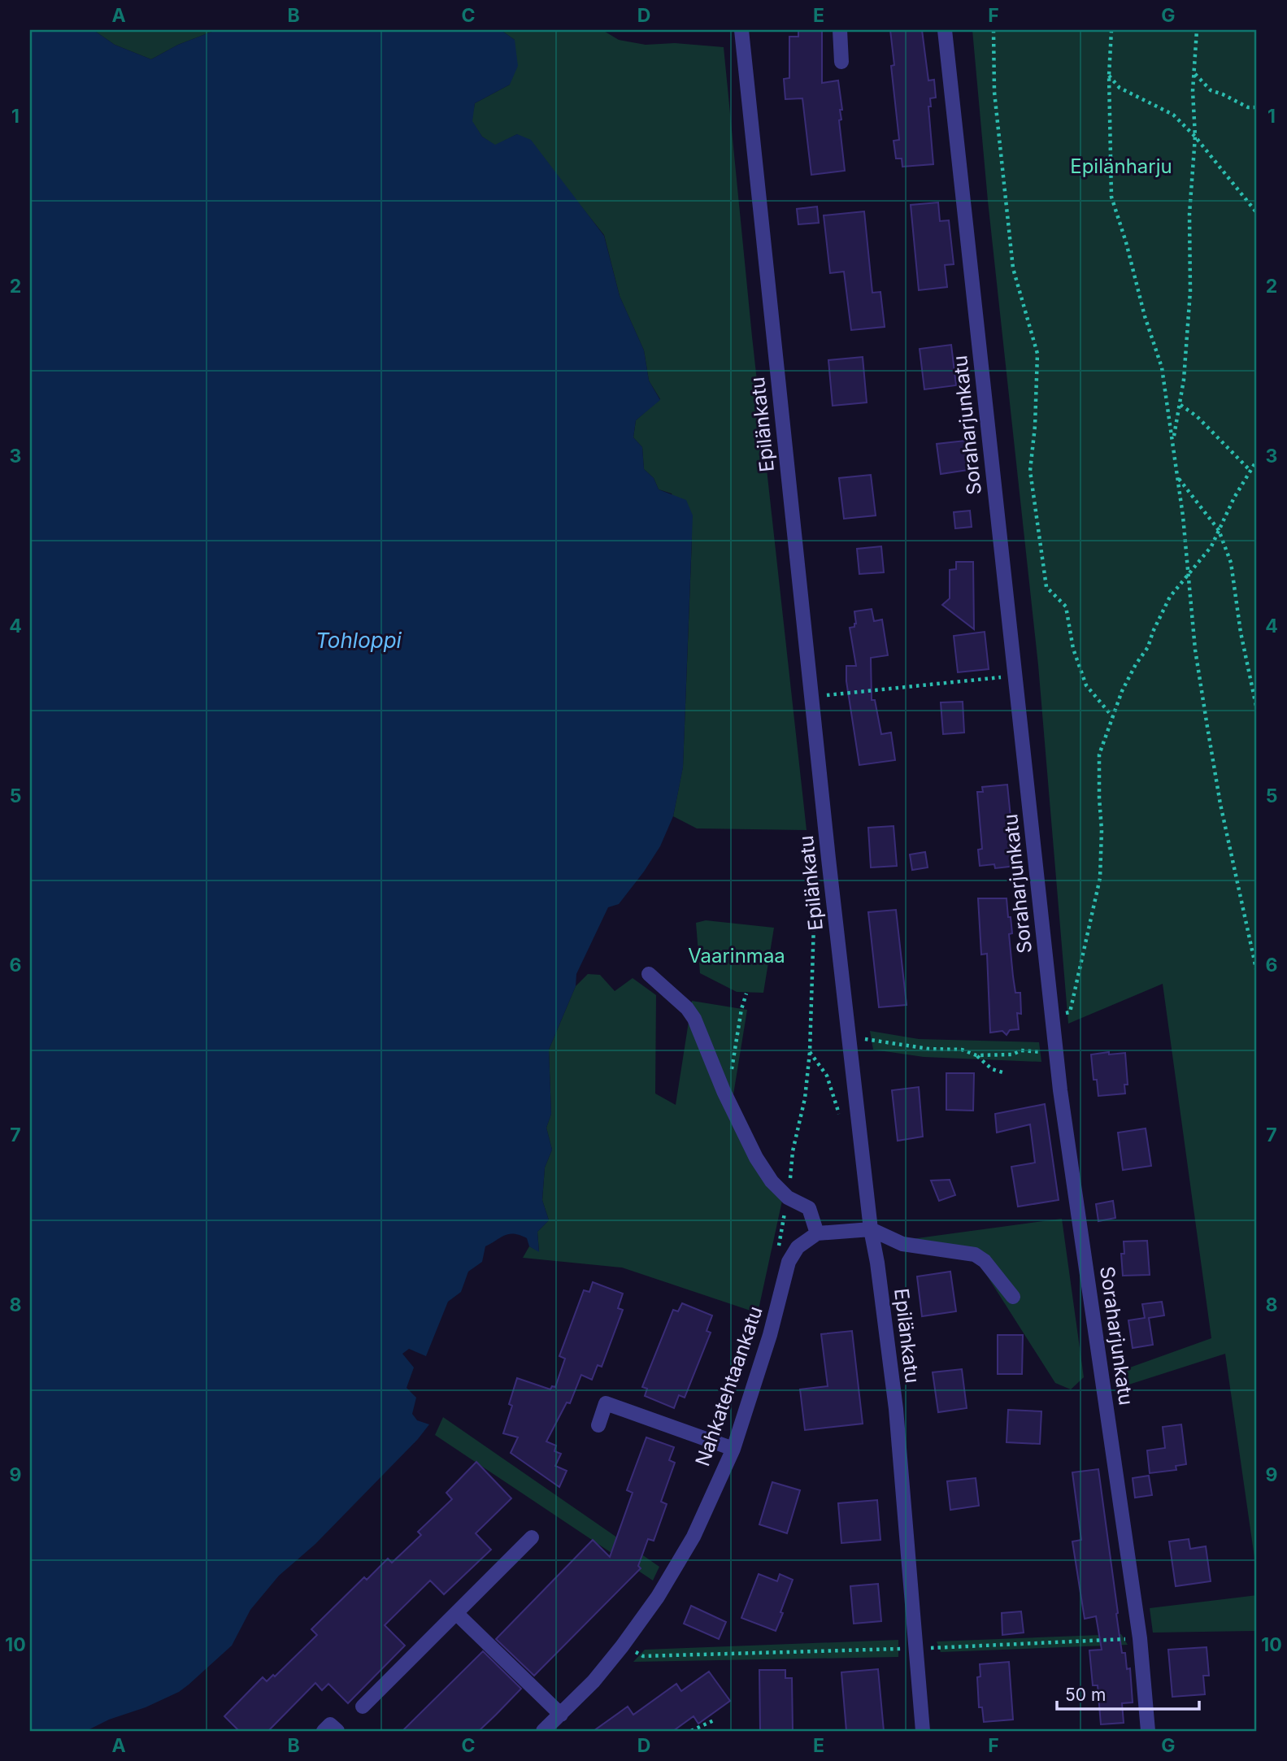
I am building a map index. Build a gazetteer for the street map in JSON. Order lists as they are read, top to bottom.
{
  "streets": {
    "street": ["Epilänkatu", "Soraharjunkatu", "Nahkatehtaankatu"]
  },
  "water": ["Tohloppi"],
  "parks": ["Epilänharju", "Vaarinmaa"],
  "scale_bar": "50 m",
  "grid": {
    "columns": [
      "A",
      "B",
      "C",
      "D",
      "E",
      "F",
      "G"
    ],
    "rows": [
      "1",
      "2",
      "3",
      "4",
      "5",
      "6",
      "7",
      "8",
      "9",
      "10"
    ]
  }
}
